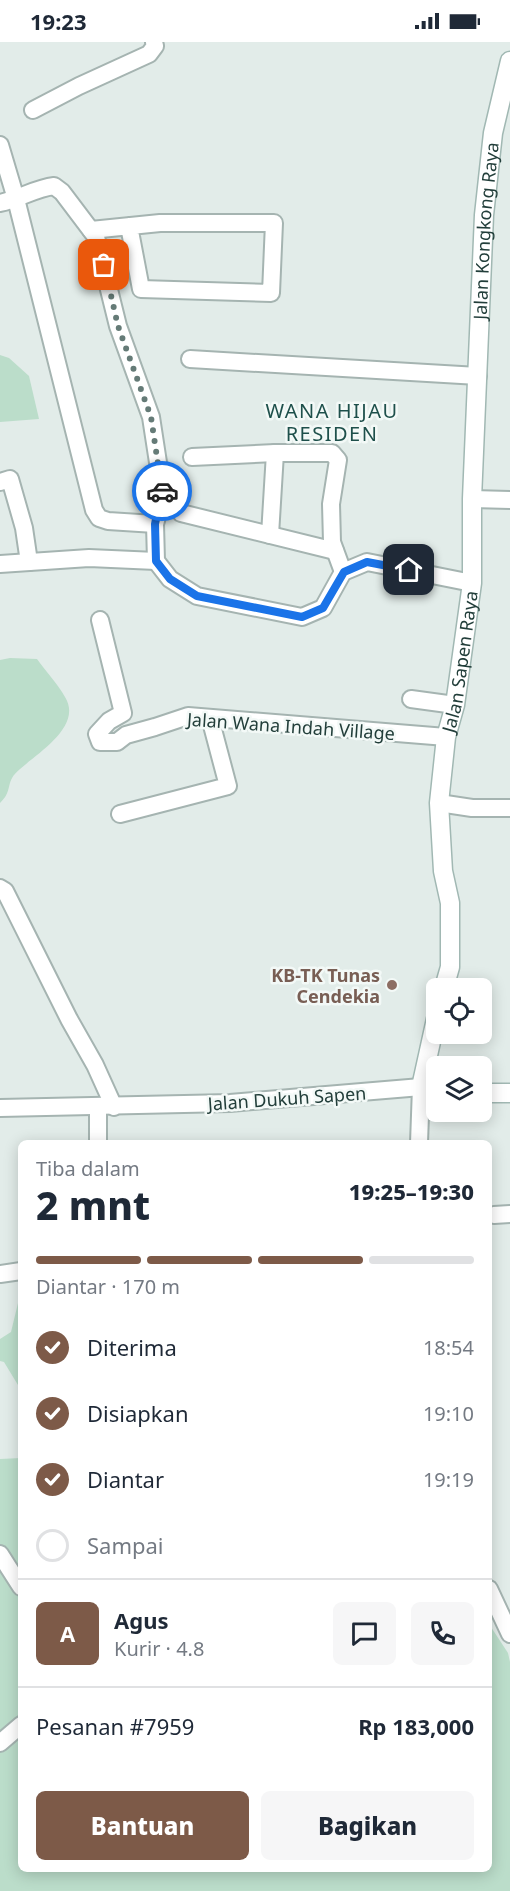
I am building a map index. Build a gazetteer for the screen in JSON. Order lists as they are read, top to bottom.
{
  "streets": {
    "street": [
      "Jalan Kongkong Raya",
      "Jalan Sapen Raya",
      "Jalan Wana Indah Village",
      "Jalan Dukuh Sapen"
    ]
  },
  "crossings": [
    ["Jalan Kongkong Raya", "Jalan Sapen Raya"],
    ["Jalan Sapen Raya", "Jalan Wana Indah Village"]
  ],
  "districts": ["WANA HIJAU RESIDEN"],
  "places": ["KB-TK Tunas Cendekia"],
  "page": {
    "status": "19:23",
    "heading": ["2 mnt", "Tiba dalam", "19:25–19:30"],
    "panel": [
      "Agus",
      "Kurir · 4.8",
      "Pesanan #7959",
      "Rp 183,000"
    ],
    "bar": "Diantar · 170 m",
    "list": [
      ["Diterima", "18:54"],
      ["Disiapkan", "19:10"],
      ["Diantar", "19:19"],
      "Sampai"
    ],
    "round": "A",
    "buttons": ["Bantuan", "Bagikan"]
  }
}
